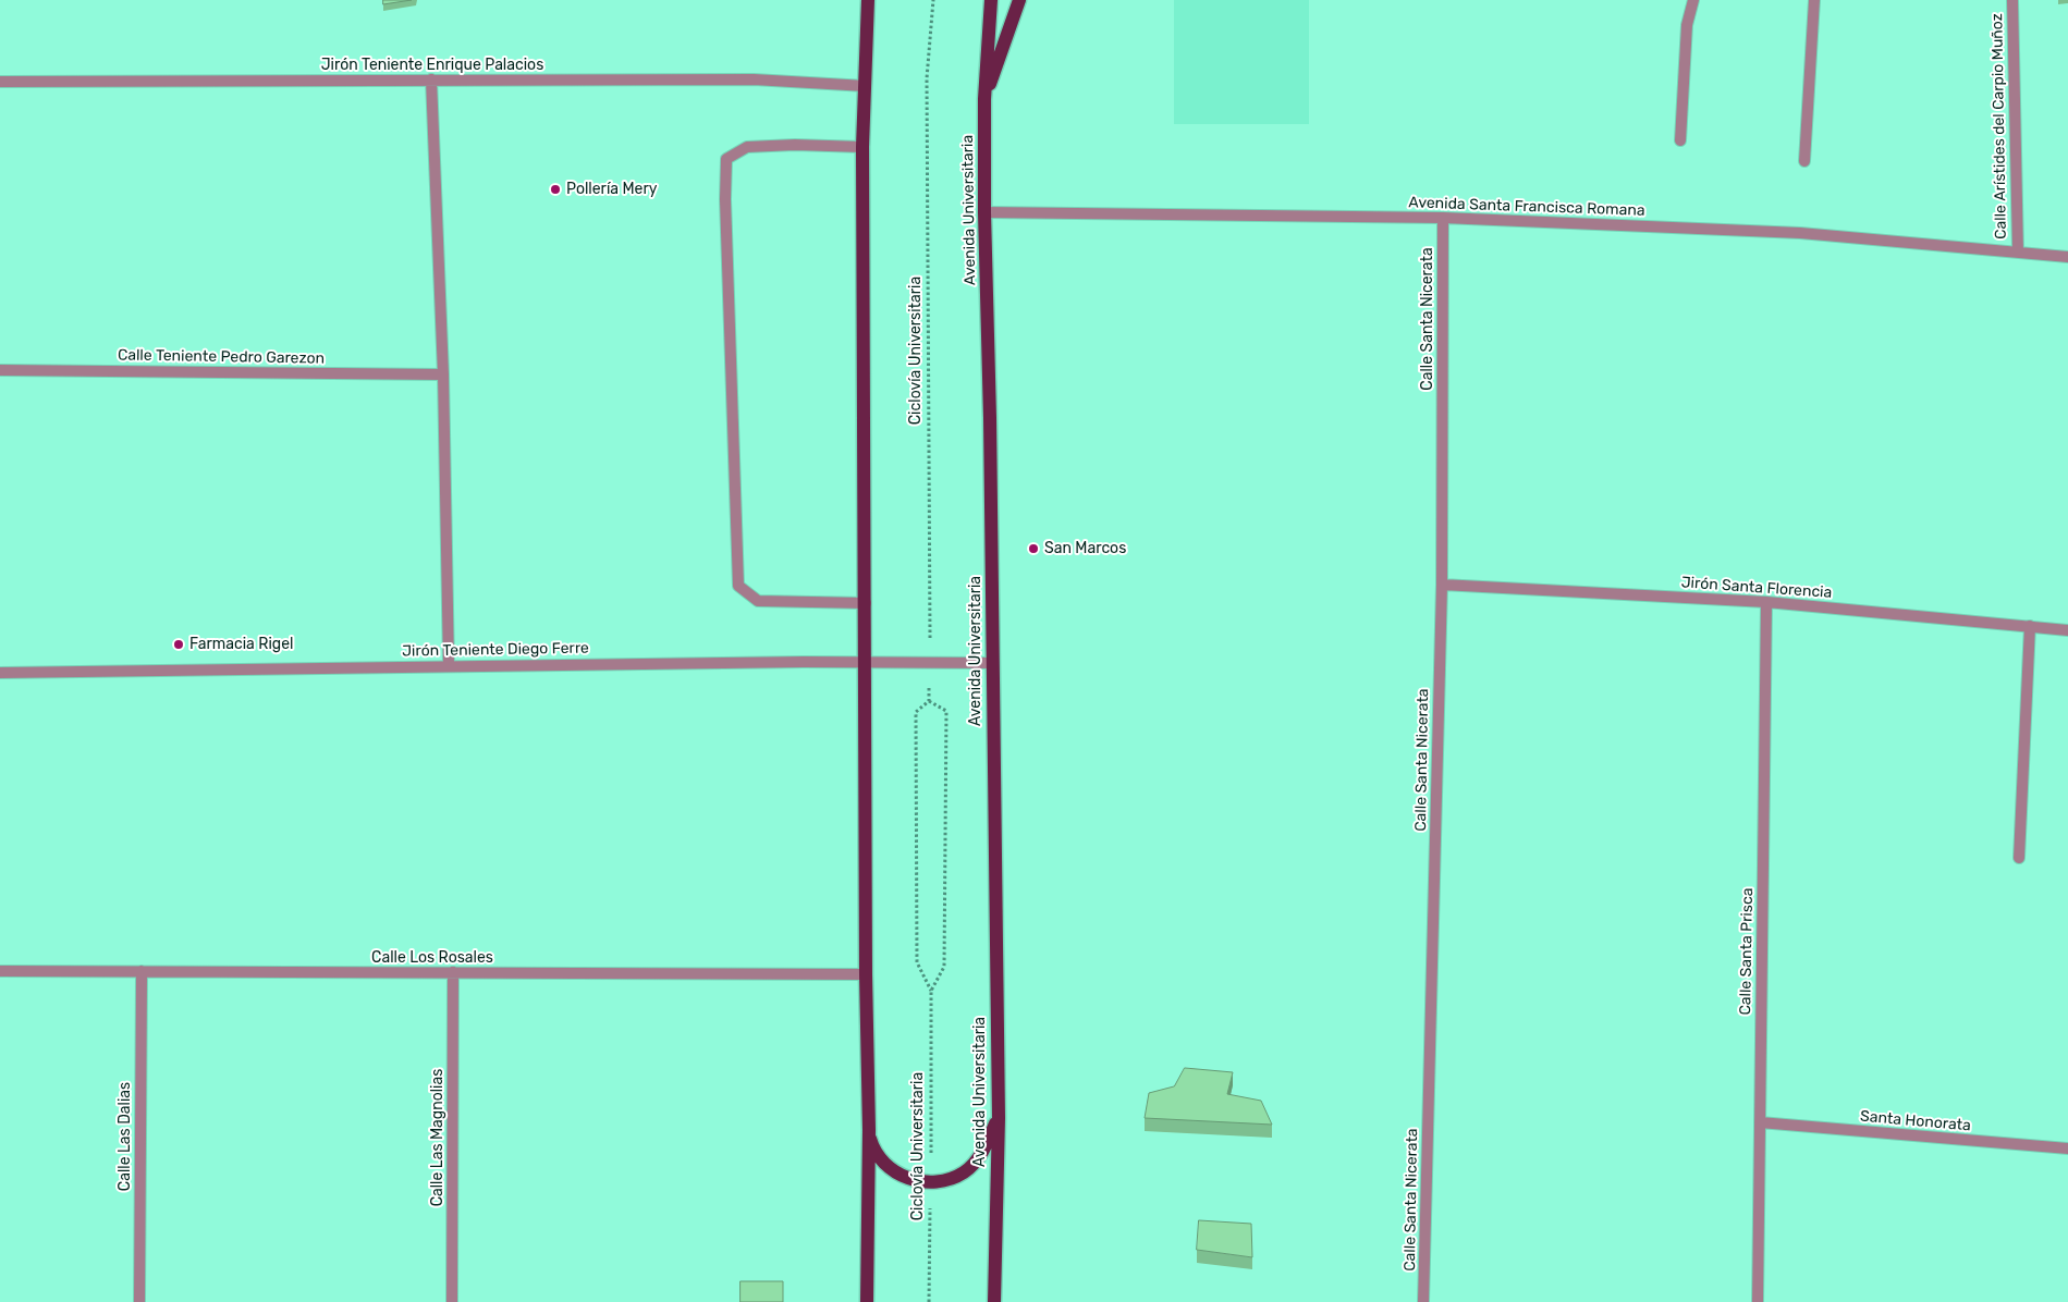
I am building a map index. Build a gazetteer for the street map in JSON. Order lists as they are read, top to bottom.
{
  "streets": {
    "main road": ["Avenida Universitaria"],
    "street": [
      "Jirón Teniente Enrique Palacios",
      "Calle Arístides del Carpio Muñoz",
      "Avenida Santa Francisca Romana",
      "Calle Santa Nicerata",
      "Calle Teniente Pedro Garezon",
      "Jirón Santa Florencia",
      "Jirón Teniente Diego Ferre",
      "Calle Santa Prisca",
      "Calle Los Rosales",
      "Santa Honorata",
      "Calle Las Dalias",
      "Calle Las Magnolias"
    ],
    "path": ["Ciclovía Universitaria"]
  },
  "crossings": [
    ["Calle Arístides del Carpio Muñoz", "Avenida Santa Francisca Romana"],
    ["Avenida Santa Francisca Romana", "Avenida Universitaria"],
    ["Avenida Santa Francisca Romana", "Calle Santa Nicerata"],
    ["Avenida Universitaria", "Jirón Teniente Diego Ferre"],
    ["Calle Santa Nicerata", "Jirón Santa Florencia"],
    ["Ciclovía Universitaria", "Jirón Teniente Diego Ferre"],
    ["Jirón Santa Florencia", "Calle Santa Prisca"],
    ["Calle Santa Prisca", "Santa Honorata"],
    ["Calle Los Rosales", "Calle Las Dalias"],
    ["Calle Los Rosales", "Calle Las Magnolias"]
  ],
  "places": ["Pollería Mery", "San Marcos", "Farmacia Rigel"]
}
